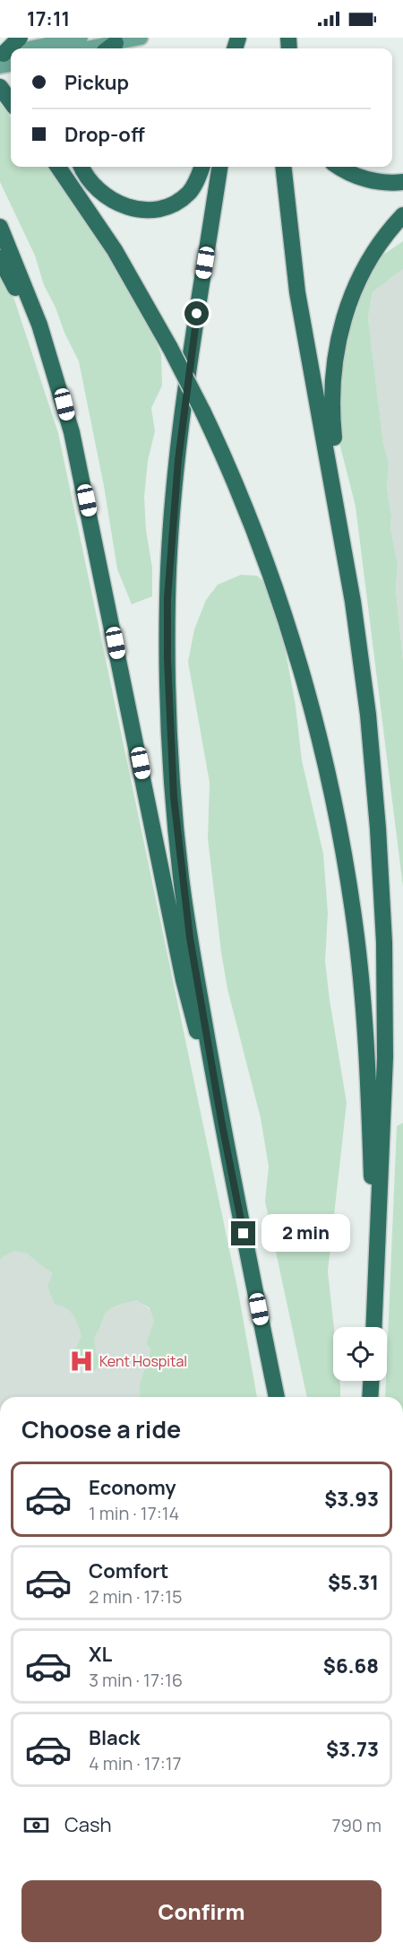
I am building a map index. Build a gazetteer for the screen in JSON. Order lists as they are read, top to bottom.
{
  "places": {
    "hospital": ["Kent Hospital"]
  },
  "page": {
    "status": "17:11",
    "banner": ["Pickup", "Drop-off"],
    "bubble": "2 min",
    "heading": "Choose a ride",
    "list": [
      {
        "name": "Economy",
        "note": "1 min · 17:14",
        "value": "$3.93"
      },
      {
        "name": "Comfort",
        "note": "2 min · 17:15",
        "value": "$5.31"
      },
      {
        "name": "XL",
        "note": "3 min · 17:16",
        "value": "$6.68"
      },
      {
        "name": "Black",
        "note": "4 min · 17:17",
        "value": "$3.73"
      }
    ],
    "pay": ["Cash", "790 m"],
    "buttons": "Confirm"
  }
}
